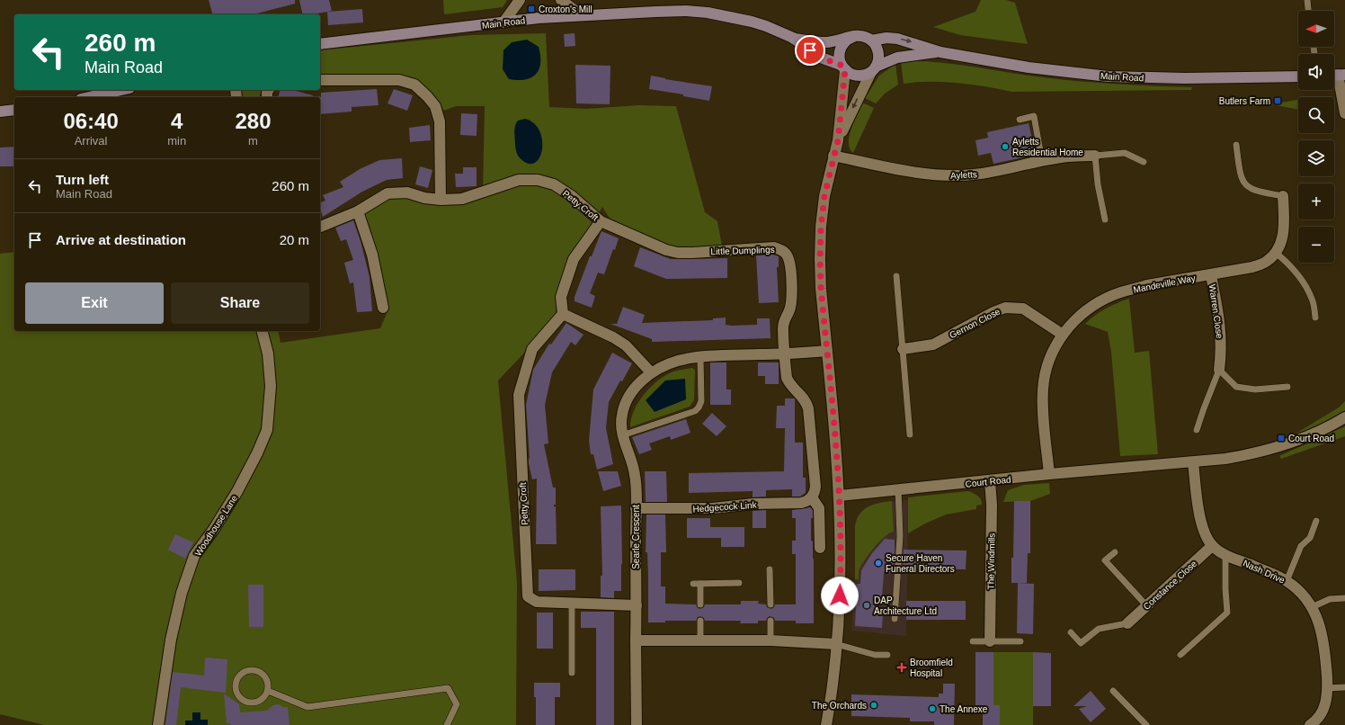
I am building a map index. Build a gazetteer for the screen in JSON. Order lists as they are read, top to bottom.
{
  "streets": {
    "main road": ["Main Road"],
    "street": [
      "Ayletts",
      "Petty Croft",
      "Little Dumplings",
      "Mandeville Way",
      "Warren Close",
      "Gernon Close",
      "Court Road",
      "Hedgecock Link",
      "Woodhouse Lane",
      "Searle Crescent",
      "The Windmills",
      "Nash Drive",
      "Constance Close"
    ]
  },
  "crossings": [
    ["Petty Croft", "Little Dumplings"],
    ["Petty Croft", "Searle Crescent"],
    ["Little Dumplings", "Searle Crescent"],
    ["Mandeville Way", "Warren Close"],
    ["Mandeville Way", "Gernon Close"],
    ["Mandeville Way", "Court Road"],
    ["Court Road", "The Windmills"],
    ["Hedgecock Link", "Searle Crescent"],
    ["Nash Drive", "Constance Close"]
  ],
  "places": {
    "transit": ["Croxton's Mill", "Butlers Farm", "Court Road"],
    "other": [
      "Ayletts Residential Home",
      "Secure Haven Funeral Directors",
      "DAP Architecture Ltd",
      "The Orchards",
      "The Annexe"
    ],
    "health": ["Broomfield Hospital"]
  },
  "north": "left",
  "page": {
    "map_buttons": ["+", "−"],
    "turn": ["260 m", "Main Road"],
    "eta": [
      "06:40",
      "Arrival",
      "4",
      "min",
      "280",
      "m"
    ],
    "list": [
      {
        "name": "Turn left",
        "note": "Main Road",
        "value": "260 m"
      },
      {
        "name": "Arrive at destination",
        "value": "20 m"
      }
    ],
    "buttons": ["Exit", "Share"]
  }
}
